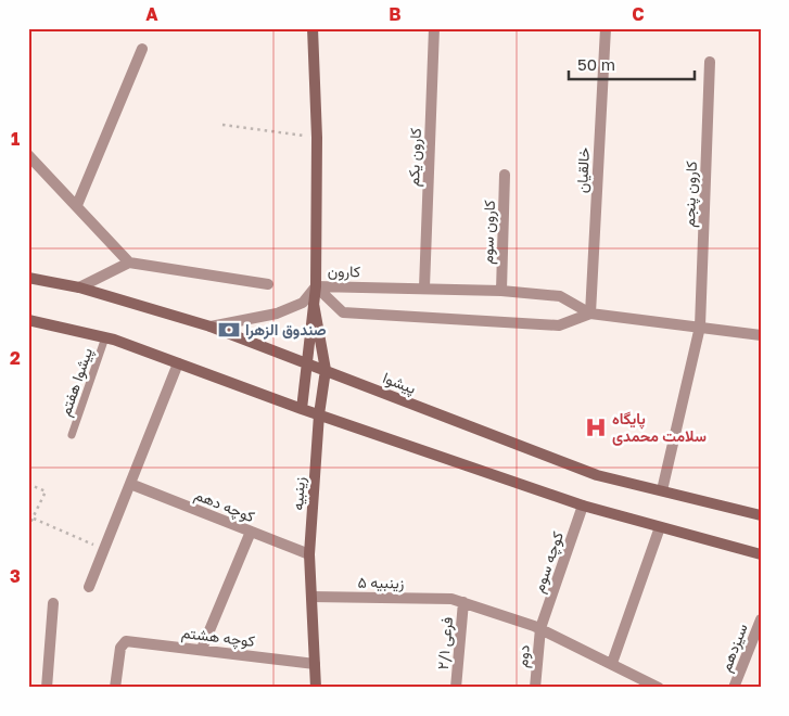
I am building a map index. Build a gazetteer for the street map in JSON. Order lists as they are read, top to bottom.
{
  "streets": {
    "street": [
      "کارون یکم",
      "خالقیان",
      "کارون پنجم",
      "کارون سوم",
      "کارون",
      "پیشوا",
      "زینبیه",
      "کوچه دهم",
      "کوچه سوم",
      "زینبیه ۵",
      "کوچه هشتم",
      "فرعی ۲/۱",
      "سیزدهم",
      "دوم"
    ],
    "lane": ["پیشوا هفتم"]
  },
  "crossings": [
    ["کارون یکم", "کارون"],
    ["خالقیان", "کارون"],
    ["کارون پنجم", "کارون"],
    ["کارون پنجم", "پیشوا"],
    ["کارون سوم", "کارون"],
    ["کارون", "زینبیه"],
    ["پیشوا", "زینبیه"],
    ["زینبیه", "کوچه دهم"],
    ["زینبیه", "زینبیه ۵"],
    ["زینبیه", "کوچه هشتم"],
    ["کوچه سوم", "زینبیه ۵"],
    ["کوچه سوم", "دوم"],
    ["زینبیه ۵", "فرعی ۲/۱"],
    ["زینبیه ۵", "دوم"]
  ],
  "places": {
    "bank": ["صندوق الزهرا"],
    "hospital": ["پایگاه سلامت محمدی"]
  },
  "scale_bar": "50 m",
  "grid": {
    "columns": ["A", "B", "C"],
    "rows": ["1", "2", "3"]
  }
}
